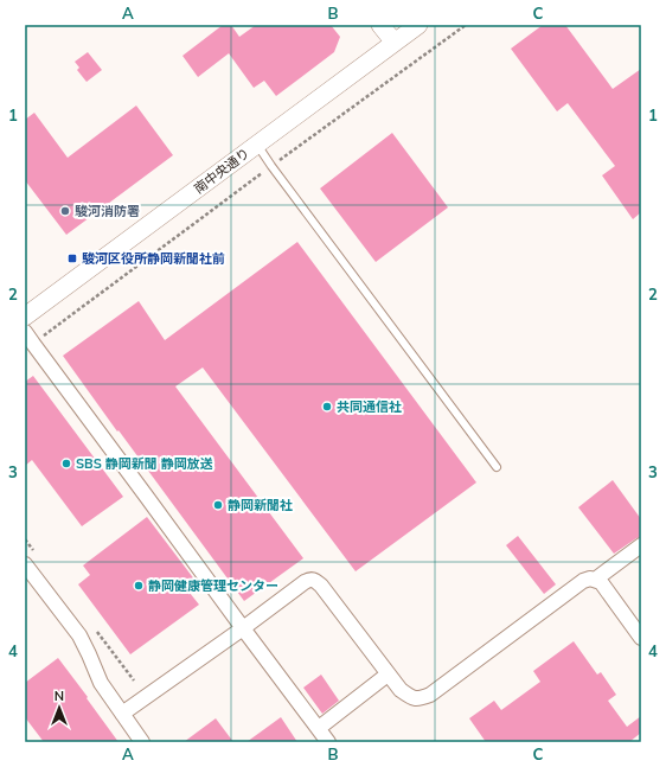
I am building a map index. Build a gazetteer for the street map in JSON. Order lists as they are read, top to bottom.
{
  "streets": {
    "street": ["南中央通り"]
  },
  "places": {
    "other": [
      "駿河消防署",
      "共同通信社",
      "SBS 静岡新聞 静岡放送",
      "静岡新聞社",
      "静岡健康管理センター"
    ],
    "transit": ["駿河区役所静岡新聞社前"]
  },
  "north": "top",
  "grid": {
    "columns": ["A", "B", "C"],
    "rows": [
      "1",
      "2",
      "3",
      "4"
    ]
  }
}
